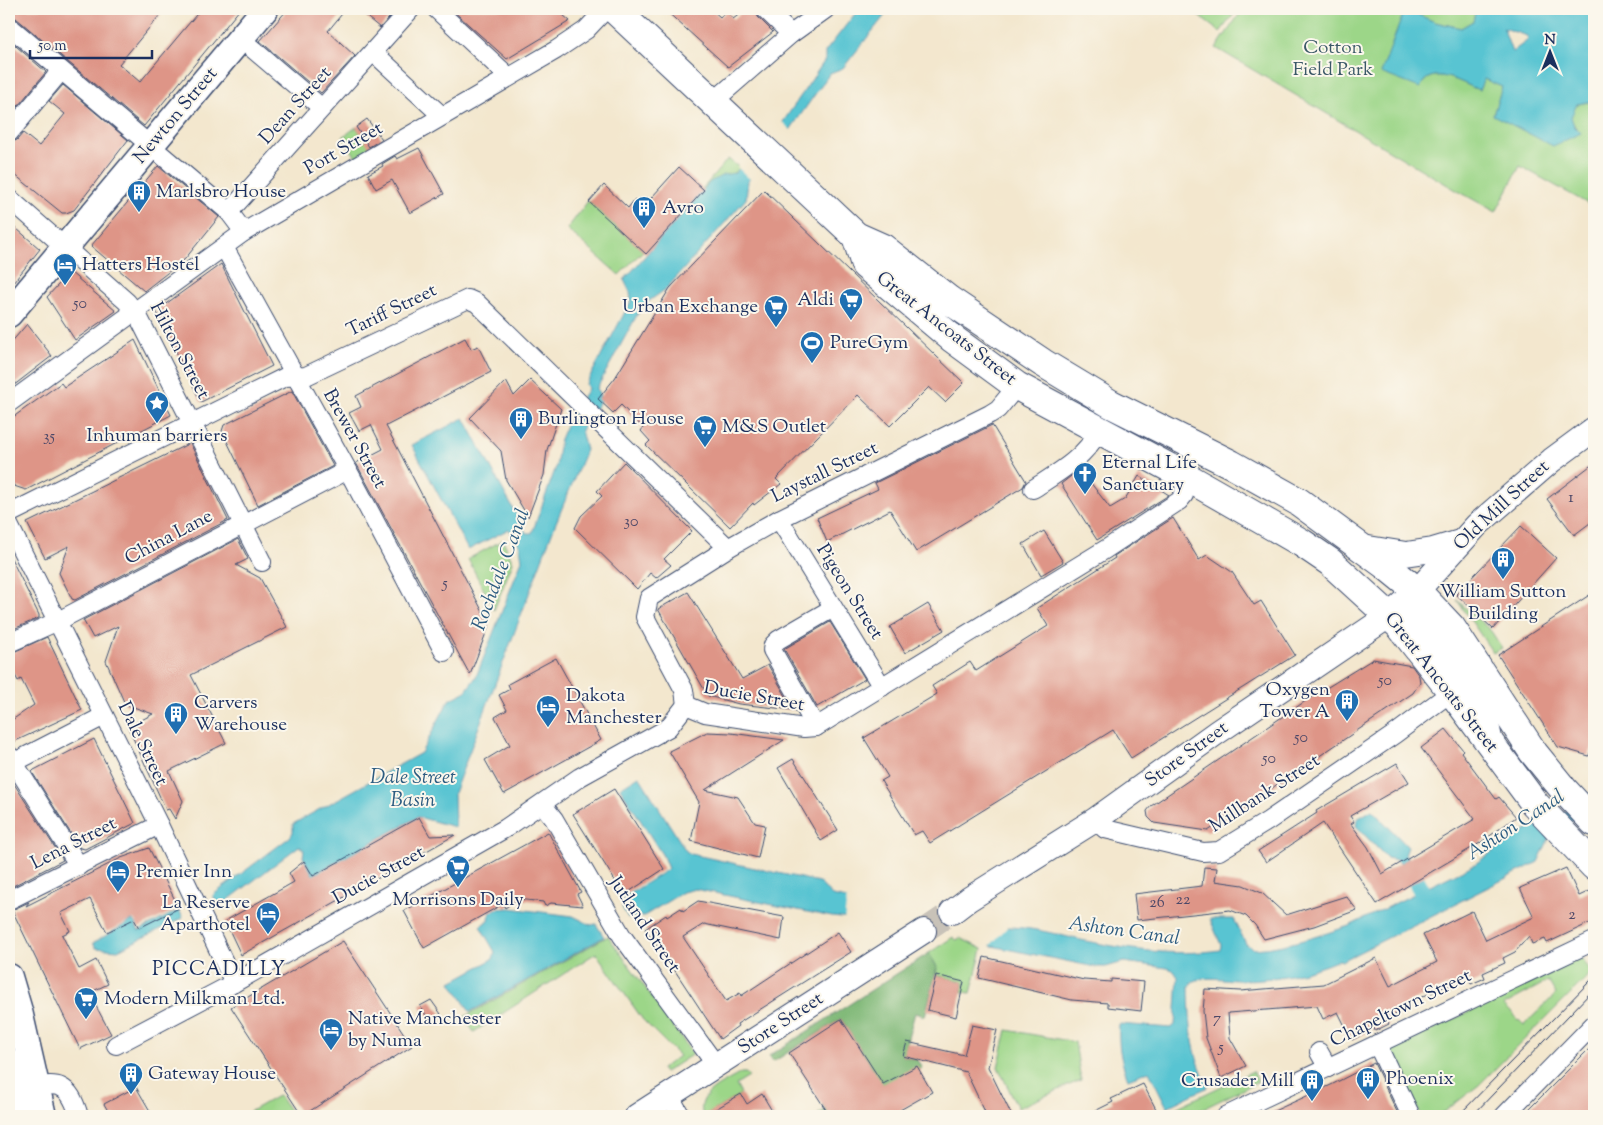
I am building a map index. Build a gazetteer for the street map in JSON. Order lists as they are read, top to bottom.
{
  "streets": {
    "highway": ["Great Ancoats Street"],
    "main road": ["Newton Street"],
    "street": [
      "Dean Street",
      "Port Street",
      "Tariff Street",
      "Hilton Street",
      "Brewer Street",
      "Laystall Street",
      "Old Mill Street",
      "China Lane",
      "Pigeon Street",
      "Ducie Street",
      "Dale Street",
      "Store Street",
      "Millbank Street",
      "Lena Street",
      "Jutland Street",
      "Chapeltown Street"
    ]
  },
  "crossings": [
    ["Newton Street", "Hilton Street"],
    ["Port Street", "Hilton Street"],
    ["Port Street", "Brewer Street"],
    ["Tariff Street", "Hilton Street"],
    ["Tariff Street", "Brewer Street"],
    ["Tariff Street", "Laystall Street"],
    ["Great Ancoats Street", "Laystall Street"],
    ["Great Ancoats Street", "Old Mill Street"],
    ["Great Ancoats Street", "Ducie Street"],
    ["Great Ancoats Street", "Store Street"],
    ["Hilton Street", "China Lane"],
    ["Brewer Street", "China Lane"],
    ["Laystall Street", "Pigeon Street"],
    ["Laystall Street", "Ducie Street"],
    ["Old Mill Street", "Store Street"],
    ["China Lane", "Dale Street"],
    ["Pigeon Street", "Ducie Street"],
    ["Ducie Street", "Dale Street"],
    ["Ducie Street", "Jutland Street"],
    ["Dale Street", "Lena Street"],
    ["Store Street", "Millbank Street"],
    ["Store Street", "Jutland Street"]
  ],
  "districts": ["PICCADILLY"],
  "water": ["Rochdale Canal", "Dale Street Basin", "Ashton Canal"],
  "parks": ["Cotton Field Park"],
  "places": {
    "building": [
      "Marlsbro House",
      "Avro",
      "Burlington House",
      "William Sutton Building",
      "Oxygen Tower A",
      "Carvers Warehouse",
      "Gateway House",
      "Phoenix",
      "Crusader Mill"
    ],
    "hotel": [
      "Hatters Hostel",
      "Dakota Manchester",
      "Premier Inn",
      "La Reserve Aparthotel",
      "Native Manchester by Numa"
    ],
    "supermarket": [
      "Aldi",
      "Urban Exchange",
      "M&S Outlet",
      "Morrisons Daily",
      "Modern Milkman Ltd."
    ],
    "sports": ["PureGym"],
    "place": ["Inhuman barriers"],
    "church": ["Eternal Life Sanctuary"]
  },
  "house_numbers": [
    "50",
    "35",
    "1",
    "30",
    "5",
    "50",
    "50",
    "50",
    "22",
    "26",
    "2",
    "7",
    "5"
  ],
  "scale_bar": "50 m",
  "north": "top"
}
